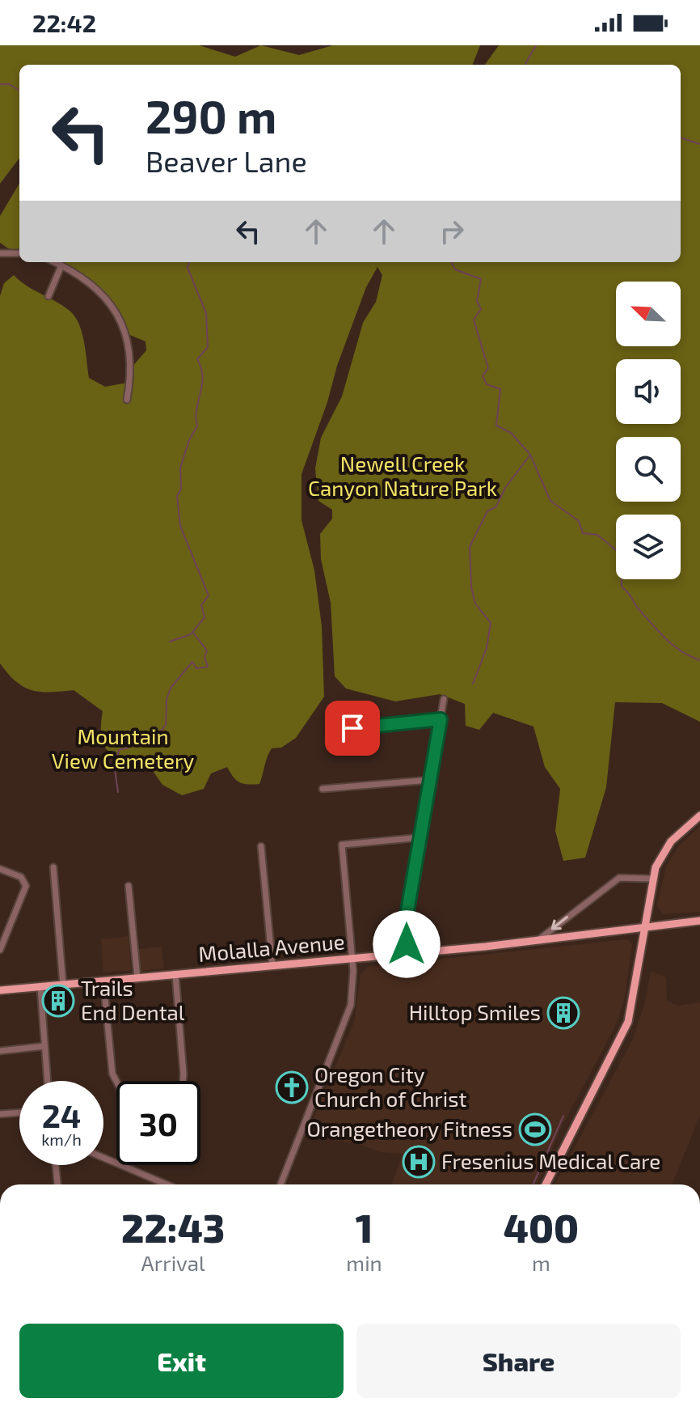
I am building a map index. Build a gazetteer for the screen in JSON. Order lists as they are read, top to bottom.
{
  "streets": {
    "main road": ["Molalla Avenue"]
  },
  "parks": ["Newell Creek Canyon Nature Park", "Mountain View Cemetery"],
  "places": {
    "building": ["Trails End Dental", "Hilltop Smiles"],
    "church": ["Oregon City Church of Christ"],
    "sports": ["Orangetheory Fitness"],
    "hospital": ["Fresenius Medical Care"]
  },
  "north": "top left",
  "page": {
    "status": "22:42",
    "turn": ["290 m", "Beaver Lane"],
    "speed": "24 km/h",
    "limit": "30",
    "eta": [
      "22:43",
      "Arrival",
      "1",
      "min",
      "400",
      "m"
    ],
    "buttons": ["Exit", "Share"]
  }
}
